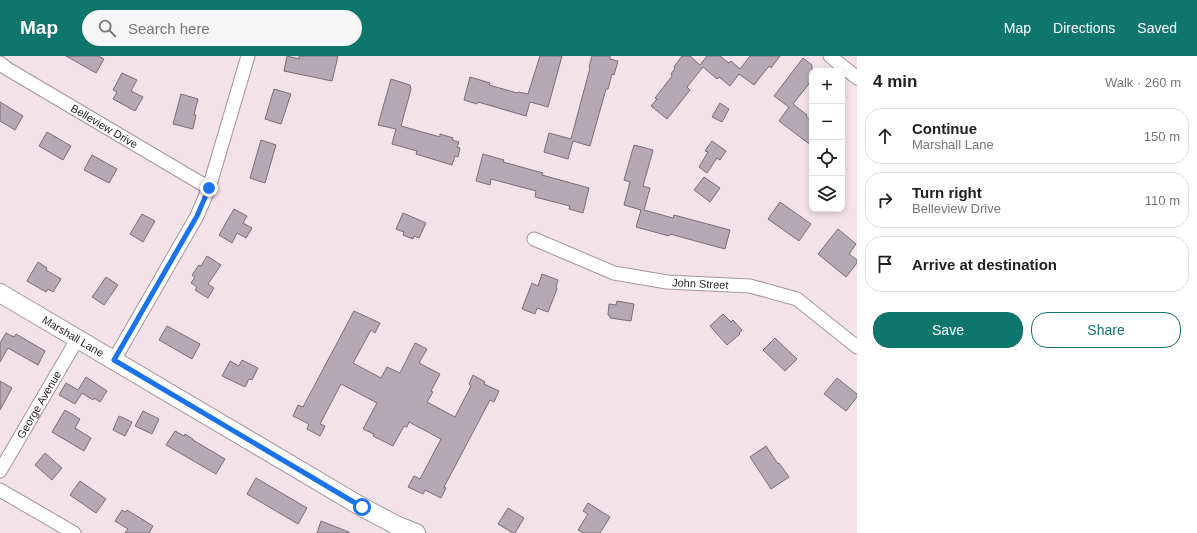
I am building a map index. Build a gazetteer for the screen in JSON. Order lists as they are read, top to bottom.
{
  "streets": {
    "street": [
      "Belleview Drive",
      "John Street",
      "Marshall Lane",
      "George Avenue"
    ]
  },
  "crossings": [
    ["Marshall Lane", "George Avenue"]
  ],
  "page": {
    "header": "Map",
    "search": "Search here",
    "nav": ["Map", "Directions", "Saved"],
    "heading": ["4 min", "Walk · 260 m"],
    "map_buttons": ["+", "−"],
    "list": [
      ["Continue", "Marshall Lane", "150 m"],
      ["Turn right", "Belleview Drive", "110 m"],
      "Arrive at destination"
    ],
    "buttons": ["Save", "Share"]
  }
}
